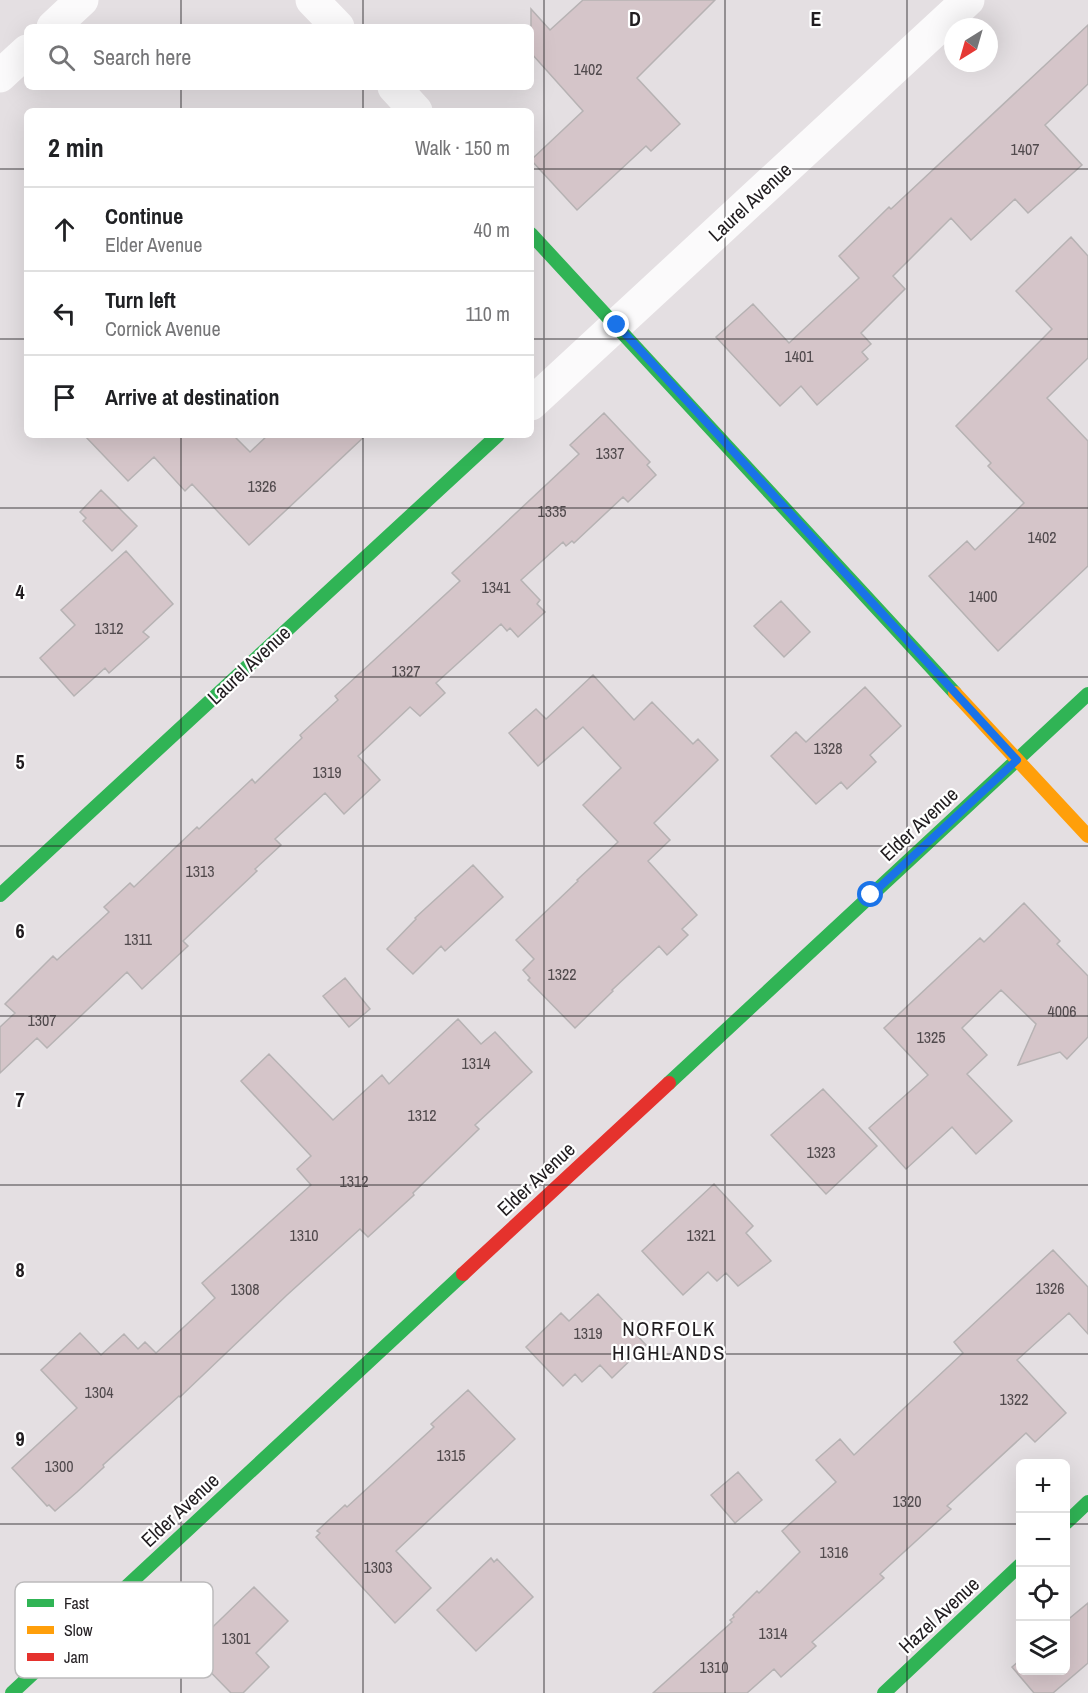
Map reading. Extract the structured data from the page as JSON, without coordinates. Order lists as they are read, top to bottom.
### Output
{
  "streets": {
    "street": ["Laurel Avenue", "Elder Avenue", "Hazel Avenue"]
  },
  "districts": ["NORFOLK HIGHLANDS"],
  "house_numbers": [
    "1402",
    "1407",
    "1401",
    "1337",
    "1326",
    "1335",
    "1402",
    "1341",
    "1400",
    "1312",
    "1327",
    "1328",
    "1319",
    "1313",
    "1311",
    "1322",
    "4006",
    "1307",
    "1325",
    "1314",
    "1312",
    "1323",
    "1312",
    "1310",
    "1321",
    "1326",
    "1308",
    "1319",
    "1304",
    "1322",
    "1315",
    "1300",
    "1320",
    "1316",
    "1303",
    "1314",
    "1301",
    "1310"
  ],
  "legend": ["Fast", "Slow", "Jam"],
  "north": "bottom left",
  "page": {
    "search": "Search here",
    "heading": ["2 min", "Walk · 150 m"],
    "list": [
      ["Continue", "Elder Avenue", "40 m"],
      ["Turn left", "Cornick Avenue", "110 m"],
      "Arrive at destination"
    ],
    "map_buttons": ["+", "−"]
  },
  "grid": {
    "columns": ["D", "E"],
    "rows": [
      "4",
      "5",
      "6",
      "7",
      "8",
      "9"
    ]
  }
}
